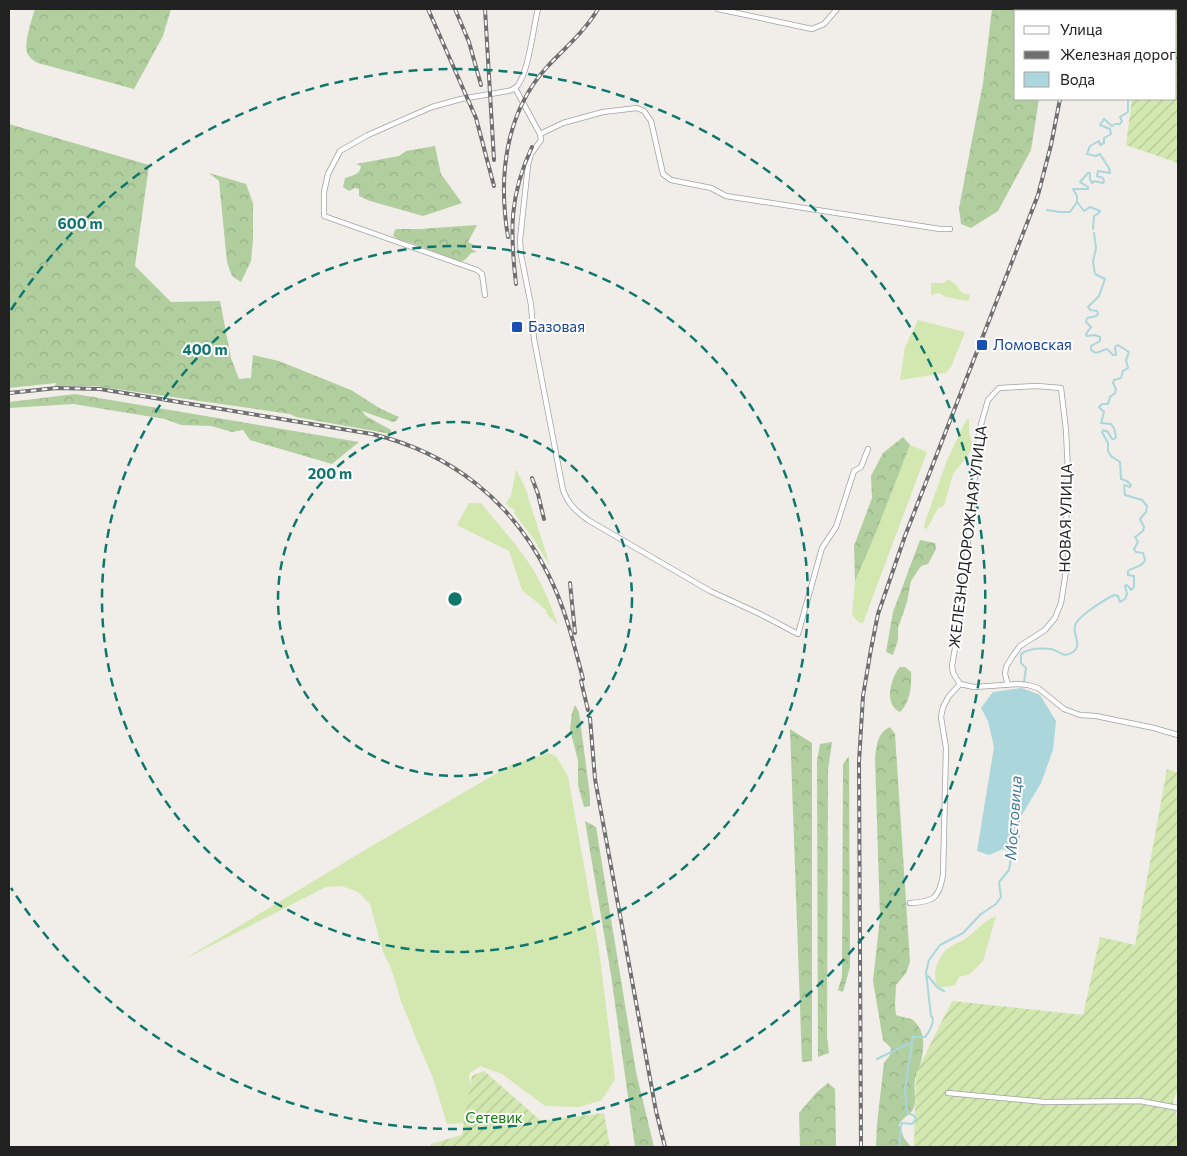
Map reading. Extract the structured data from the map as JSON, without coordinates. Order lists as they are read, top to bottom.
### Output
{
  "streets": {
    "street": ["НОВАЯ УЛИЦА", "ЖЕЛЕЗНОДОРОЖНАЯ УЛИЦА"]
  },
  "crossings": [
    ["НОВАЯ УЛИЦА", "ЖЕЛЕЗНОДОРОЖНАЯ УЛИЦА"]
  ],
  "water": ["Мостовица"],
  "parks": ["Сетевик"],
  "places": {
    "transit": ["Базовая", "Ломовская"]
  },
  "legend": ["Улица", "Железная дорога", "Вода"],
  "rings": ["600 m", "400 m", "200 m"]
}
